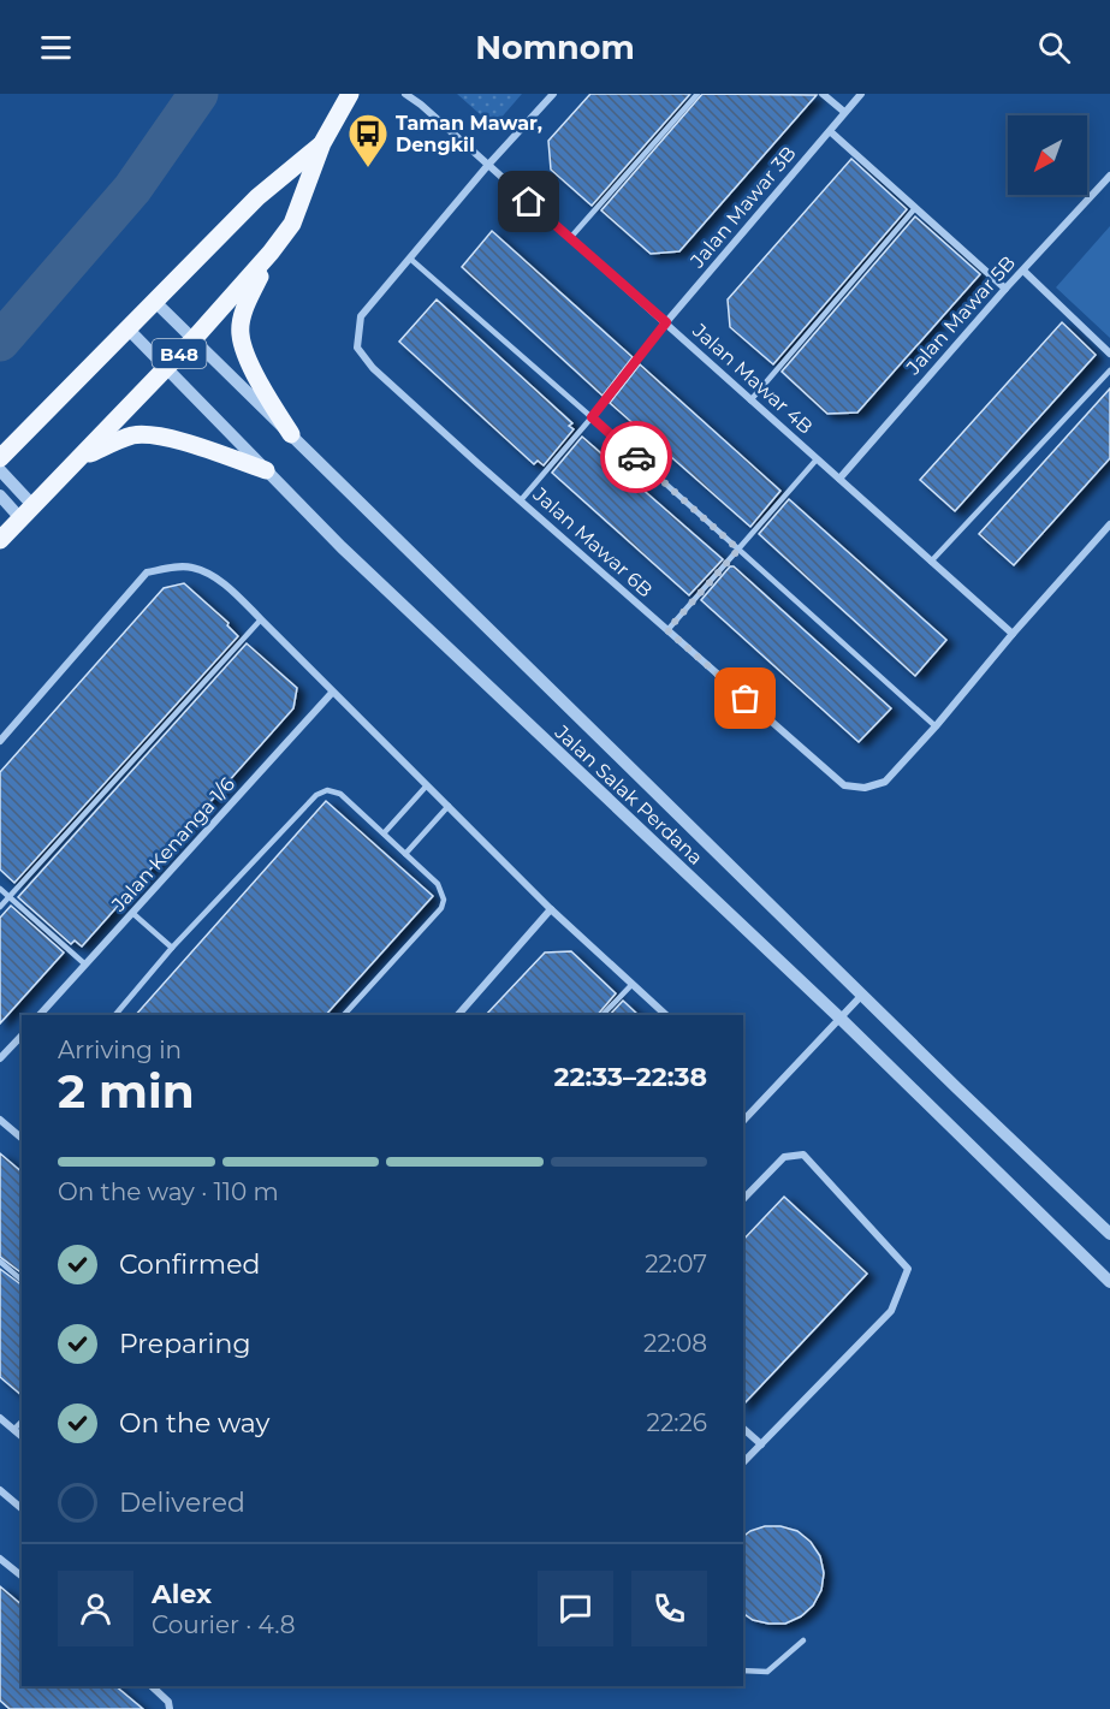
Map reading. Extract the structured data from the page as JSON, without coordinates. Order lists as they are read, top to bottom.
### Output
{
  "streets": {
    "main road": ["B48"],
    "street": [
      "Jalan Mawar 3B",
      "Jalan Mawar 5B",
      "Jalan Mawar 4B",
      "Jalan Mawar 6B",
      "Jalan Salak Perdana",
      "Jalan Kenanga 1/6"
    ]
  },
  "crossings": [
    ["Jalan Mawar 3B", "Jalan Mawar 4B"],
    ["Jalan Mawar 5B", "Jalan Mawar 4B"],
    ["B48", "Jalan Salak Perdana"]
  ],
  "places": {
    "bus stop": ["Taman Mawar, Dengkil"]
  },
  "north": "bottom left",
  "page": {
    "header": "Nomnom",
    "heading": ["2 min", "Arriving in", "22:33–22:38"],
    "panel": ["Alex", "Courier · 4.8"],
    "bar": "On the way · 110 m",
    "list": [
      ["Confirmed", "22:07"],
      ["Preparing", "22:08"],
      ["On the way", "22:26"],
      "Delivered"
    ]
  }
}
